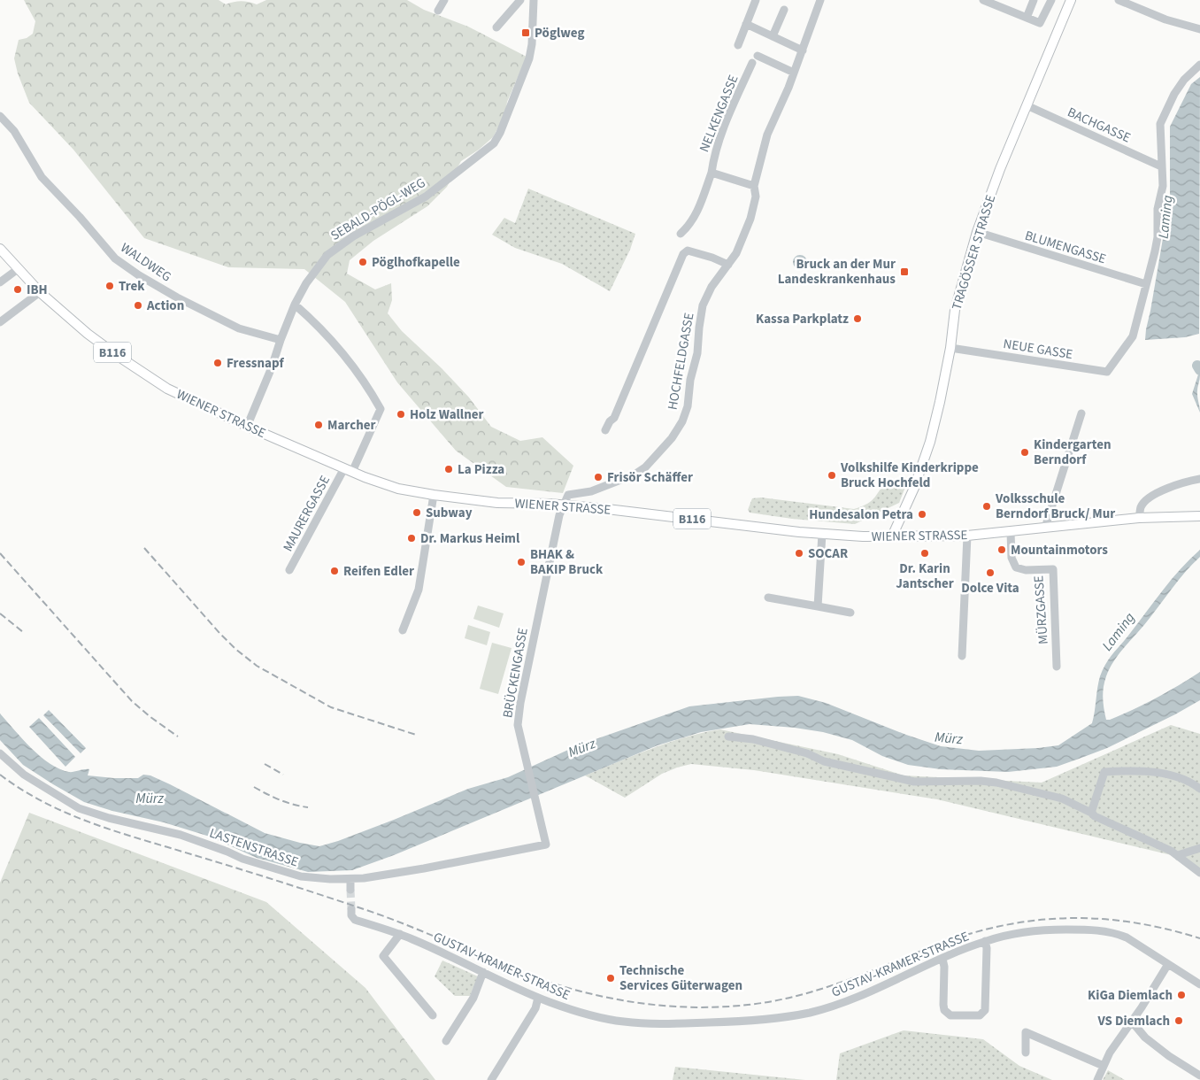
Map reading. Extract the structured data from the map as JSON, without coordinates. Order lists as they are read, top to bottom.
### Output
{
  "streets": {
    "main road": ["TRAGÖSSER STRASSE", "B116", "WIENER STRASSE"],
    "street": [
      "NELKENGASSE",
      "BACHGASSE",
      "SEBALD-PÖGL-WEG",
      "BLUMENGASSE",
      "WALDWEG",
      "NEUE GASSE",
      "HOCHFELDGASSE",
      "MAURERGASSE",
      "MÜRZGASSE",
      "BRÜCKENGASSE",
      "LASTENSTRASSE",
      "GUSTAV-KRAMER-STRASSE"
    ]
  },
  "crossings": [
    ["BACHGASSE", "TRAGÖSSER STRASSE"],
    ["SEBALD-PÖGL-WEG", "WALDWEG"],
    ["SEBALD-PÖGL-WEG", "WIENER STRASSE"],
    ["SEBALD-PÖGL-WEG", "MAURERGASSE"],
    ["BLUMENGASSE", "TRAGÖSSER STRASSE"],
    ["BLUMENGASSE", "NEUE GASSE"],
    ["TRAGÖSSER STRASSE", "NEUE GASSE"],
    ["TRAGÖSSER STRASSE", "WIENER STRASSE"],
    ["HOCHFELDGASSE", "WIENER STRASSE"],
    ["HOCHFELDGASSE", "BRÜCKENGASSE"],
    ["WIENER STRASSE", "MAURERGASSE"],
    ["WIENER STRASSE", "MÜRZGASSE"],
    ["WIENER STRASSE", "BRÜCKENGASSE"],
    ["BRÜCKENGASSE", "LASTENSTRASSE"]
  ],
  "water": ["Laming", "Mürz"],
  "places": {
    "transit": ["Pöglweg", "Bruck an der Mur Landeskrankenhaus"],
    "other": [
      "Pöglhofkapelle",
      "Trek",
      "IBH",
      "Action",
      "Kassa Parkplatz",
      "Fressnapf",
      "Holz Wallner",
      "Marcher",
      "Kindergarten Berndorf",
      "La Pizza",
      "Volkshilfe Kinderkrippe Bruck Hochfeld",
      "Frisör Schäffer",
      "Volksschule Berndorf Bruck/ Mur",
      "Subway",
      "Hundesalon Petra",
      "Dr. Markus Heiml",
      "Mountainmotors",
      "SOCAR",
      "Dr. Karin Jantscher",
      "BHAK & BAKIP Bruck",
      "Reifen Edler",
      "Dolce Vita",
      "Technische Services Güterwagen",
      "KiGa Diemlach",
      "VS Diemlach"
    ]
  }
}
